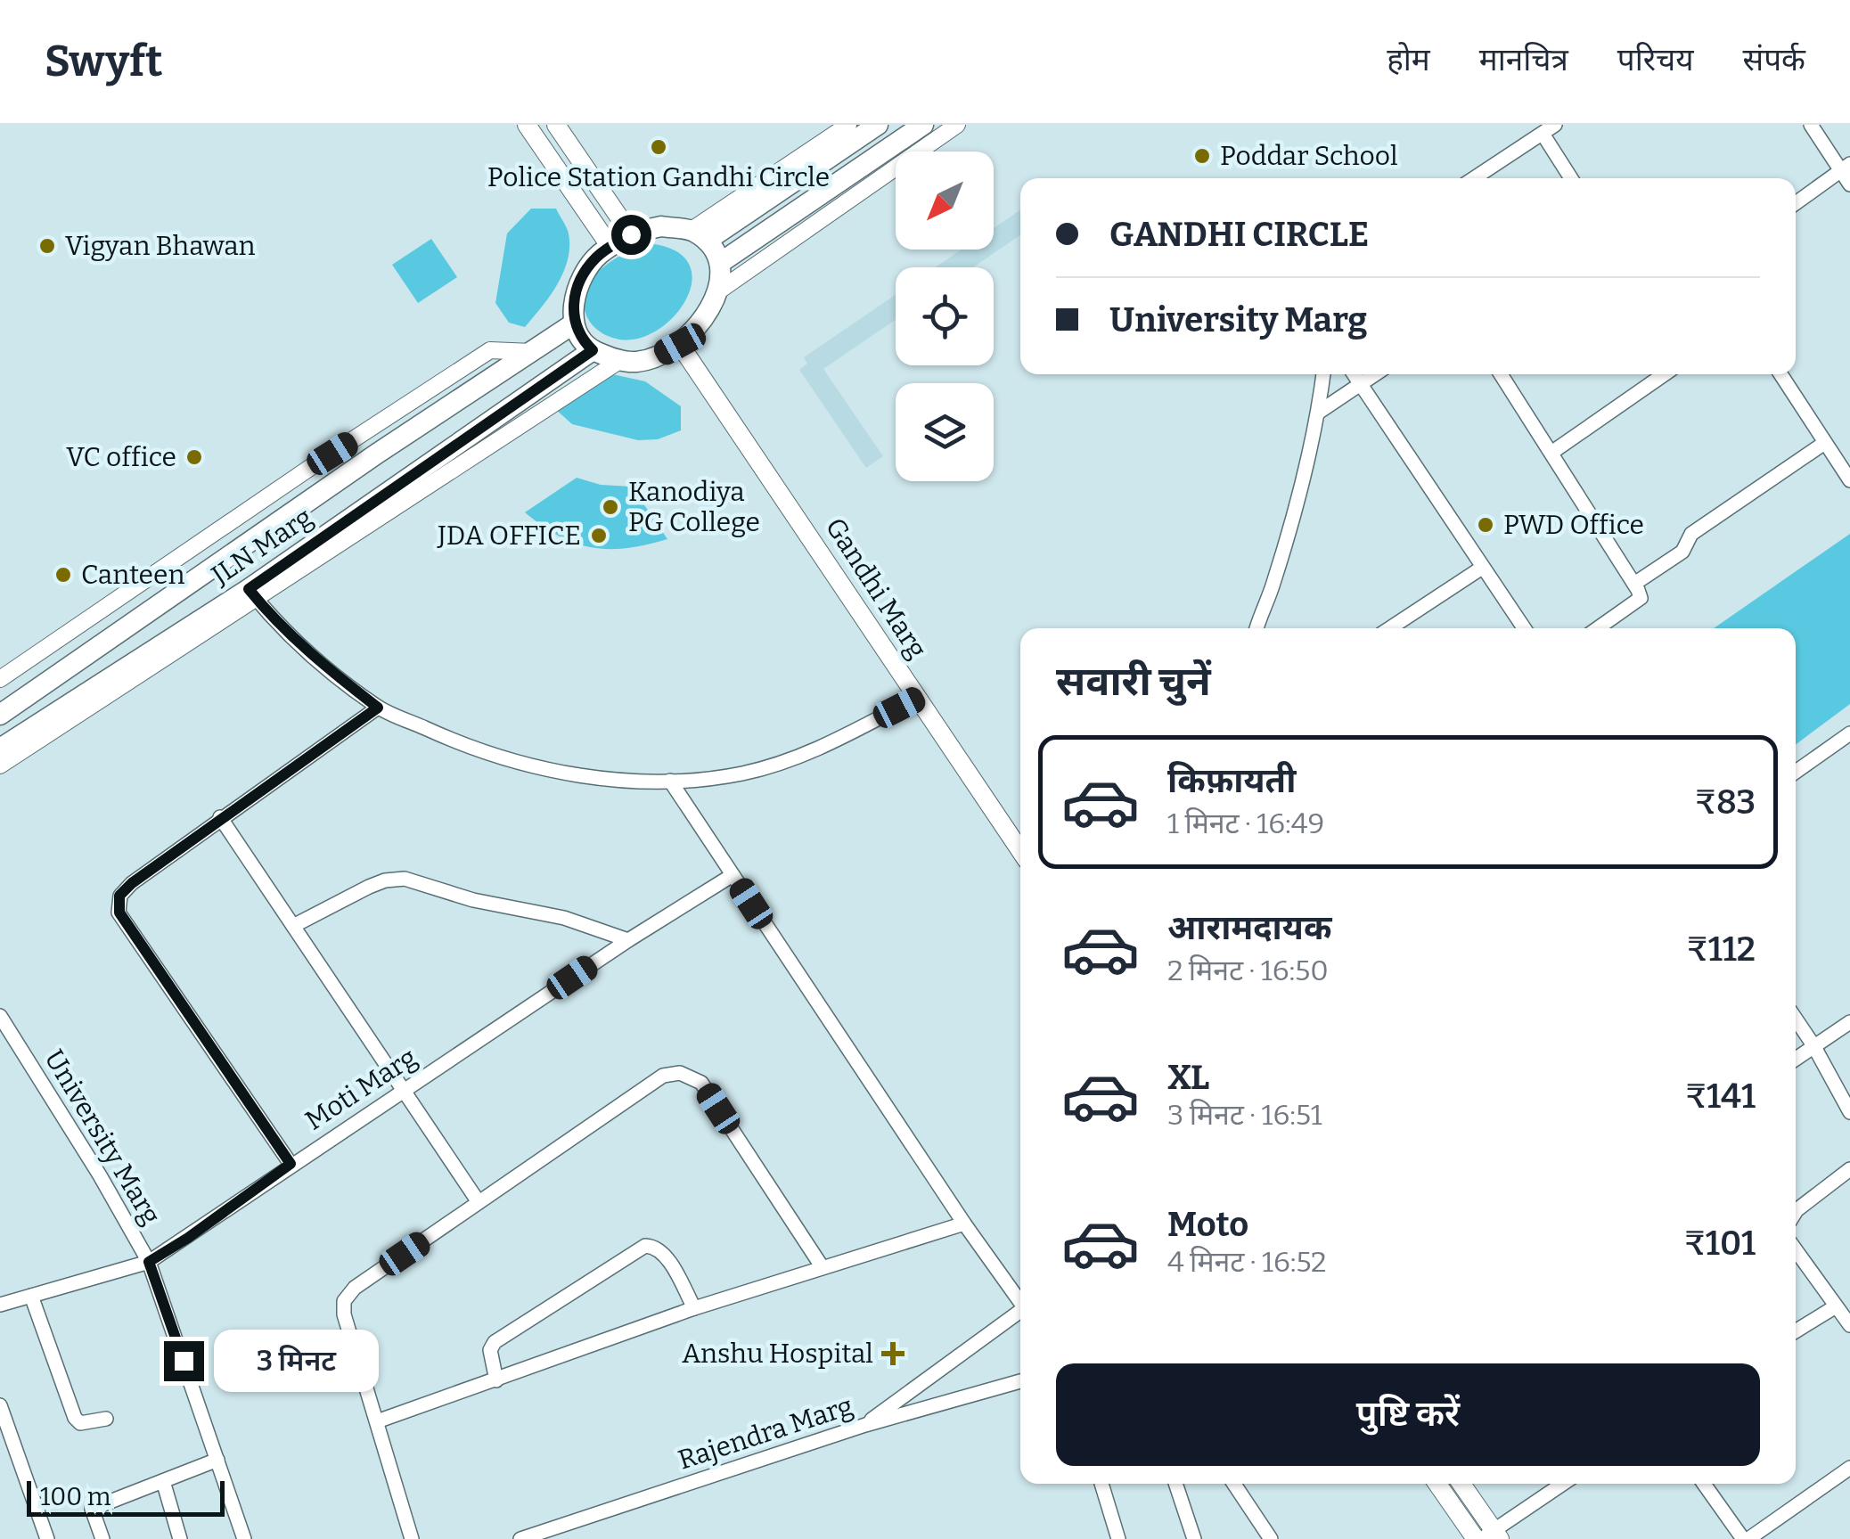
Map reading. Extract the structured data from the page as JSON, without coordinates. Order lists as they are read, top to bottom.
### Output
{
  "streets": {
    "main road": ["JLN Marg", "Gandhi Marg"],
    "street": ["Moti Marg", "University Marg", "Rajendra Marg"]
  },
  "crossings": [
    ["JLN Marg", "Gandhi Marg"],
    ["Moti Marg", "University Marg"]
  ],
  "places": {
    "other": [
      "Police Station Gandhi Circle",
      "Poddar School",
      "Vigyan Bhawan",
      "VC office",
      "Kanodiya PG College",
      "PWD Office",
      "JDA OFFICE",
      "Canteen"
    ],
    "health": ["Anshu Hospital"]
  },
  "scale_bar": "100 m",
  "north": "bottom left",
  "page": {
    "header": "Swyft",
    "nav": [
      "होम",
      "मानचित्र",
      "परिचय",
      "संपर्क"
    ],
    "banner": ["GANDHI CIRCLE", "University Marg"],
    "heading": "सवारी चुनें",
    "list": [
      {
        "name": "किफ़ायती",
        "note": "1 मिनट · 16:49",
        "value": "₹83"
      },
      {
        "name": "आरामदायक",
        "note": "2 मिनट · 16:50",
        "value": "₹112"
      },
      {
        "name": "XL",
        "note": "3 मिनट · 16:51",
        "value": "₹141"
      },
      {
        "name": "Moto",
        "note": "4 मिनट · 16:52",
        "value": "₹101"
      }
    ],
    "bubble": "3 मिनट",
    "buttons": "पुष्टि करें",
    "scale": "100 m"
  }
}
